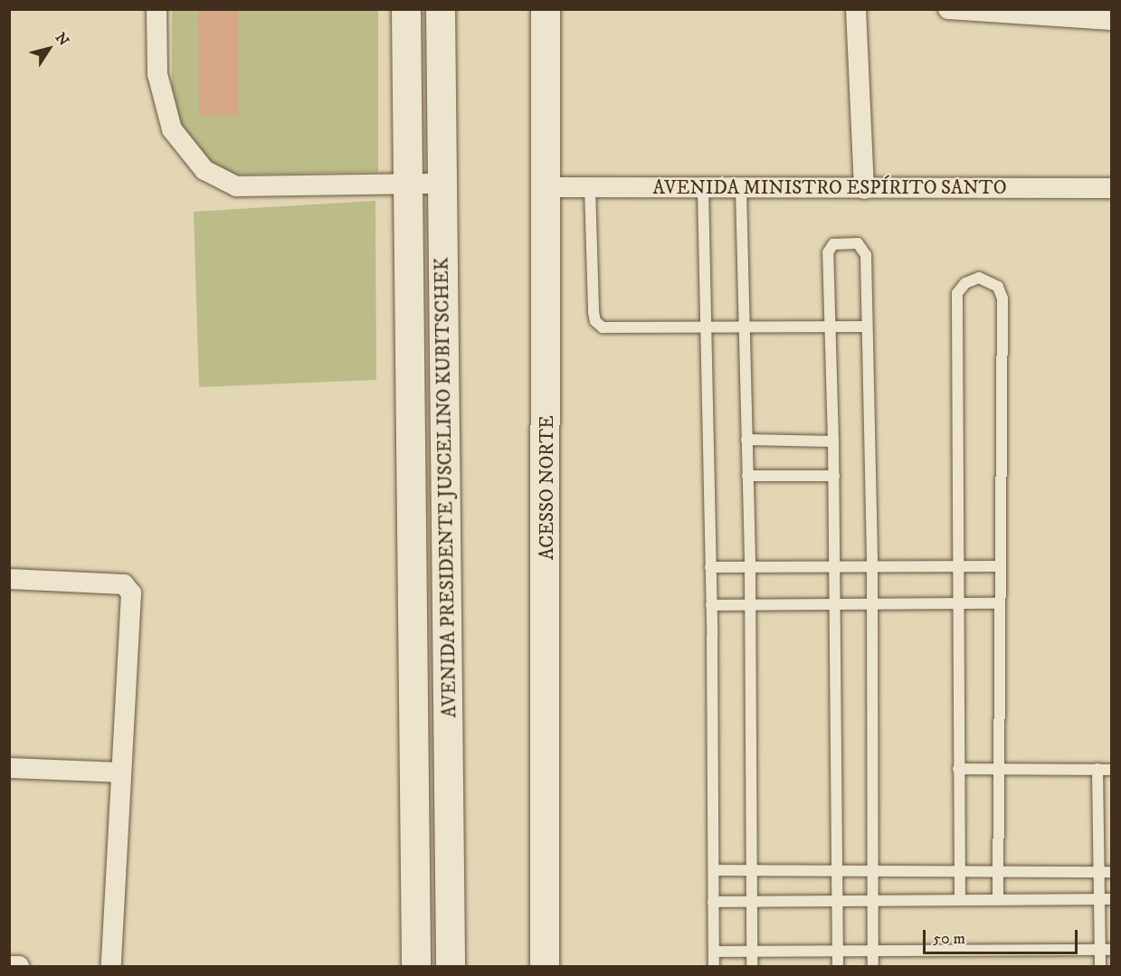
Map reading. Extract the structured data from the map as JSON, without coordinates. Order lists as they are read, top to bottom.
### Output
{
  "streets": {
    "main road": ["AVENIDA PRESIDENTE JUSCELINO KUBITSCHEK", "ACESSO NORTE"],
    "street": ["AVENIDA MINISTRO ESPÍRITO SANTO"]
  },
  "crossings": [
    ["AVENIDA MINISTRO ESPÍRITO SANTO", "ACESSO NORTE"]
  ],
  "scale_bar": "50 m",
  "north": "top right"
}
